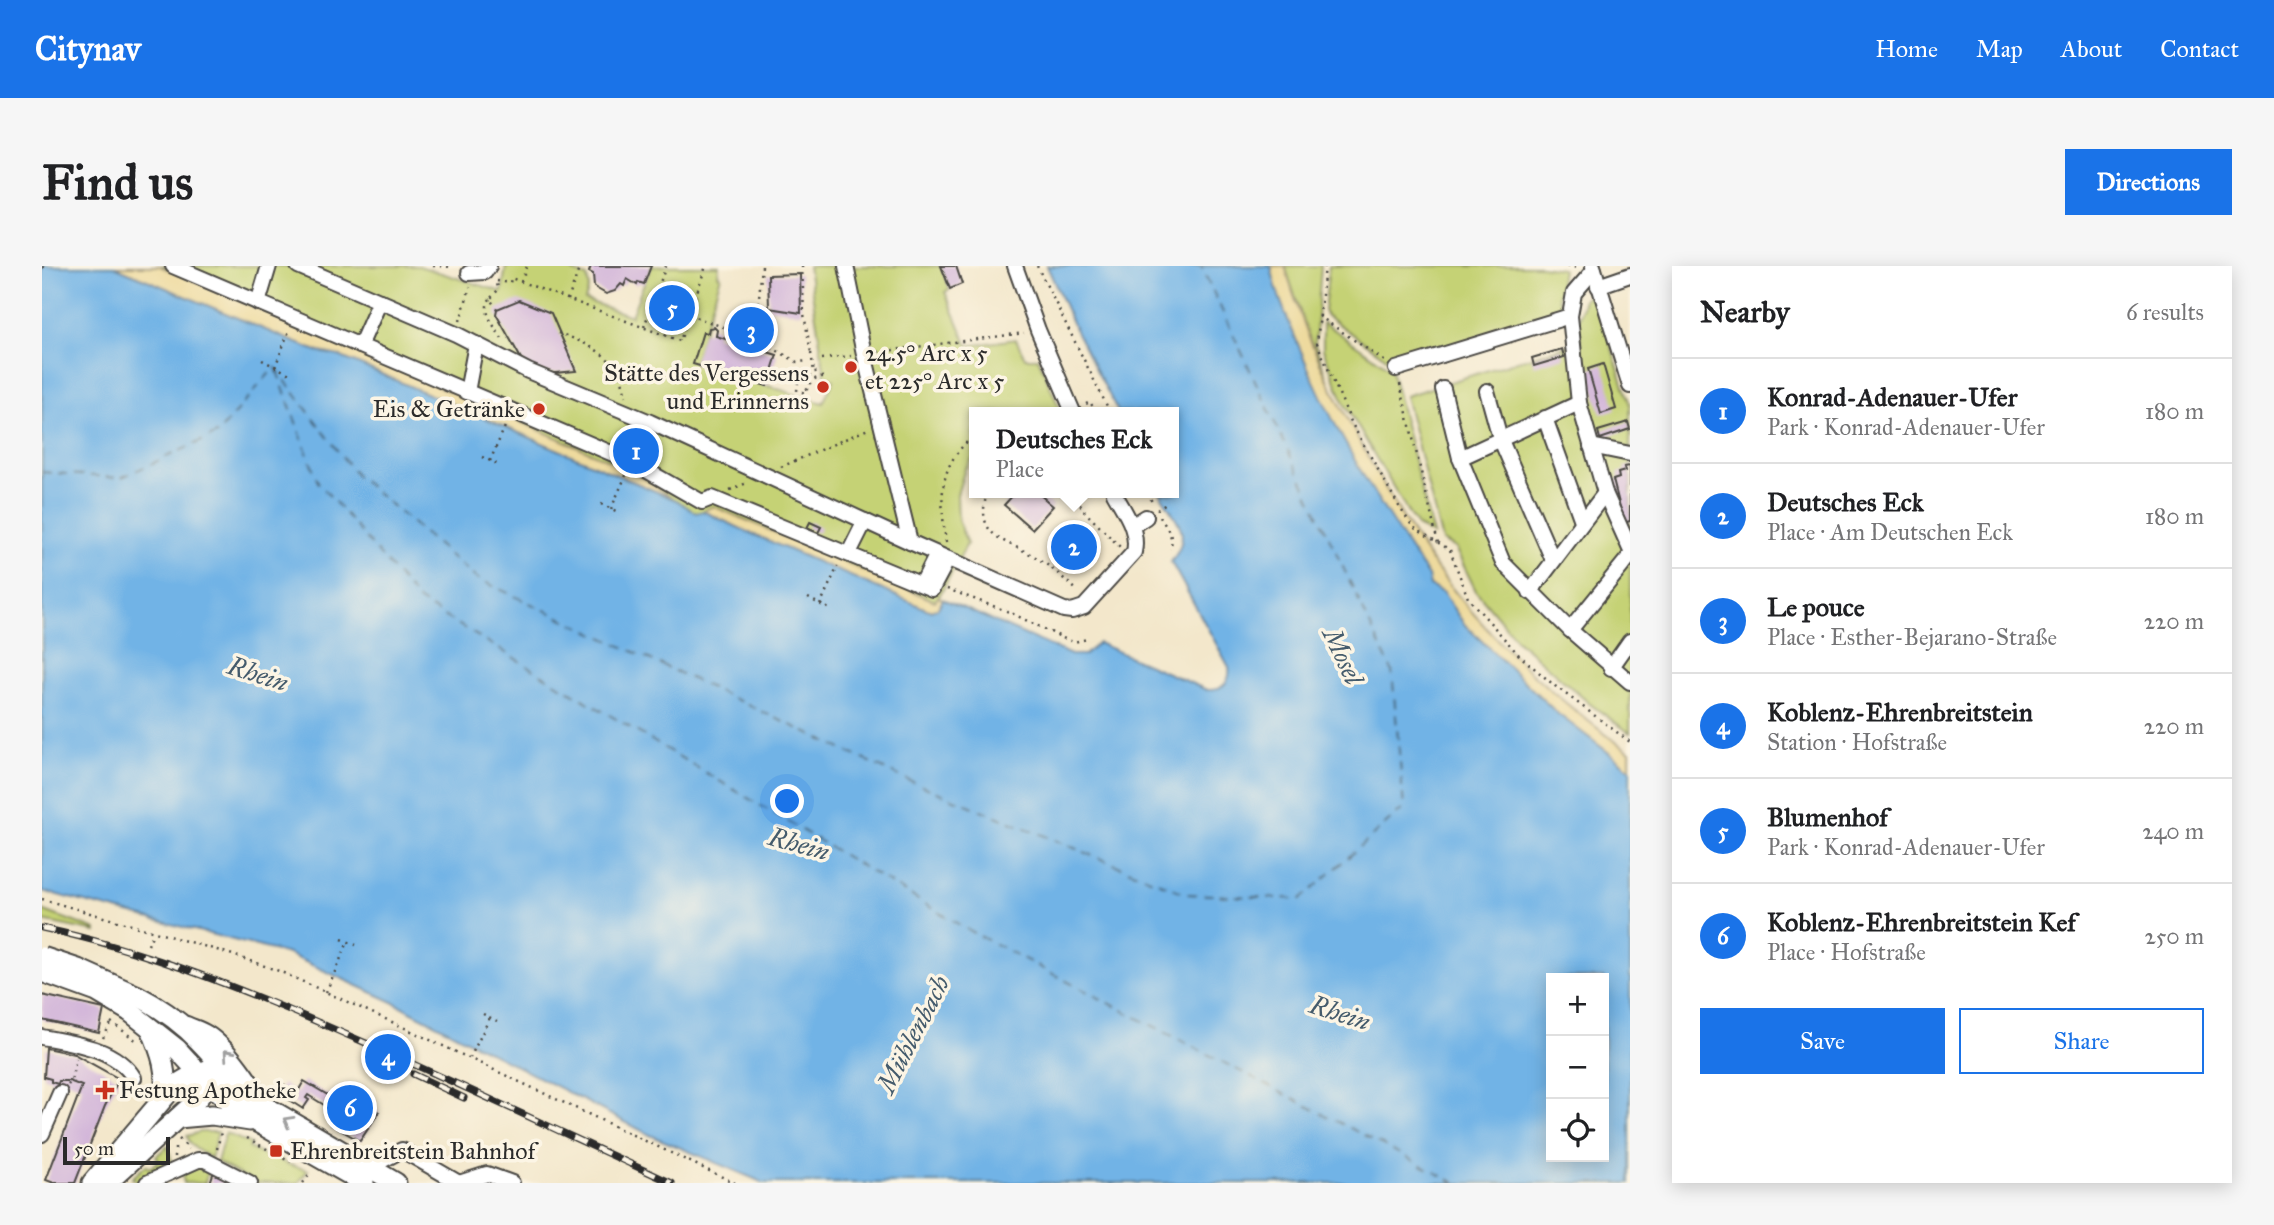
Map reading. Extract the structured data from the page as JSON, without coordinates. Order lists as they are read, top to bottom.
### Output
{
  "water": ["Mosel", "Rhein", "Mühlenbach"],
  "places": {
    "other": ["24.5° Arc x 5 et 225° Arc x 5", "Stätte des Vergessens und Erinnerns", "Eis & Getränke"],
    "health": ["Festung Apotheke"],
    "transit": ["Ehrenbreitstein Bahnhof"]
  },
  "scale_bar": "50 m",
  "page": {
    "header": "Citynav",
    "nav": [
      "Home",
      "Map",
      "About",
      "Contact"
    ],
    "buttons": [
      "Directions",
      ["Save", "Share"]
    ],
    "title": "Find us",
    "heading": ["Nearby", "6 results"],
    "pins": [
      "5",
      "3",
      "1",
      "2",
      "4",
      "6"
    ],
    "list": [
      {
        "mark": "1",
        "name": "Konrad-Adenauer-Ufer",
        "note": "Park · Konrad-Adenauer-Ufer",
        "value": "180 m"
      },
      {
        "mark": "2",
        "name": "Deutsches Eck",
        "note": "Place · Am Deutschen Eck",
        "value": "180 m"
      },
      {
        "mark": "3",
        "name": "Le pouce",
        "note": "Place · Esther-Bejarano-Straße",
        "value": "220 m"
      },
      {
        "mark": "4",
        "name": "Koblenz-Ehrenbreitstein",
        "note": "Station · Hofstraße",
        "value": "220 m"
      },
      {
        "mark": "5",
        "name": "Blumenhof",
        "note": "Park · Konrad-Adenauer-Ufer",
        "value": "240 m"
      },
      {
        "mark": "6",
        "name": "Koblenz-Ehrenbreitstein Kef",
        "note": "Place · Hofstraße",
        "value": "250 m"
      }
    ],
    "popup": ["Deutsches Eck", "Place"],
    "map_buttons": ["+", "−"],
    "scale": "50 m"
  }
}
